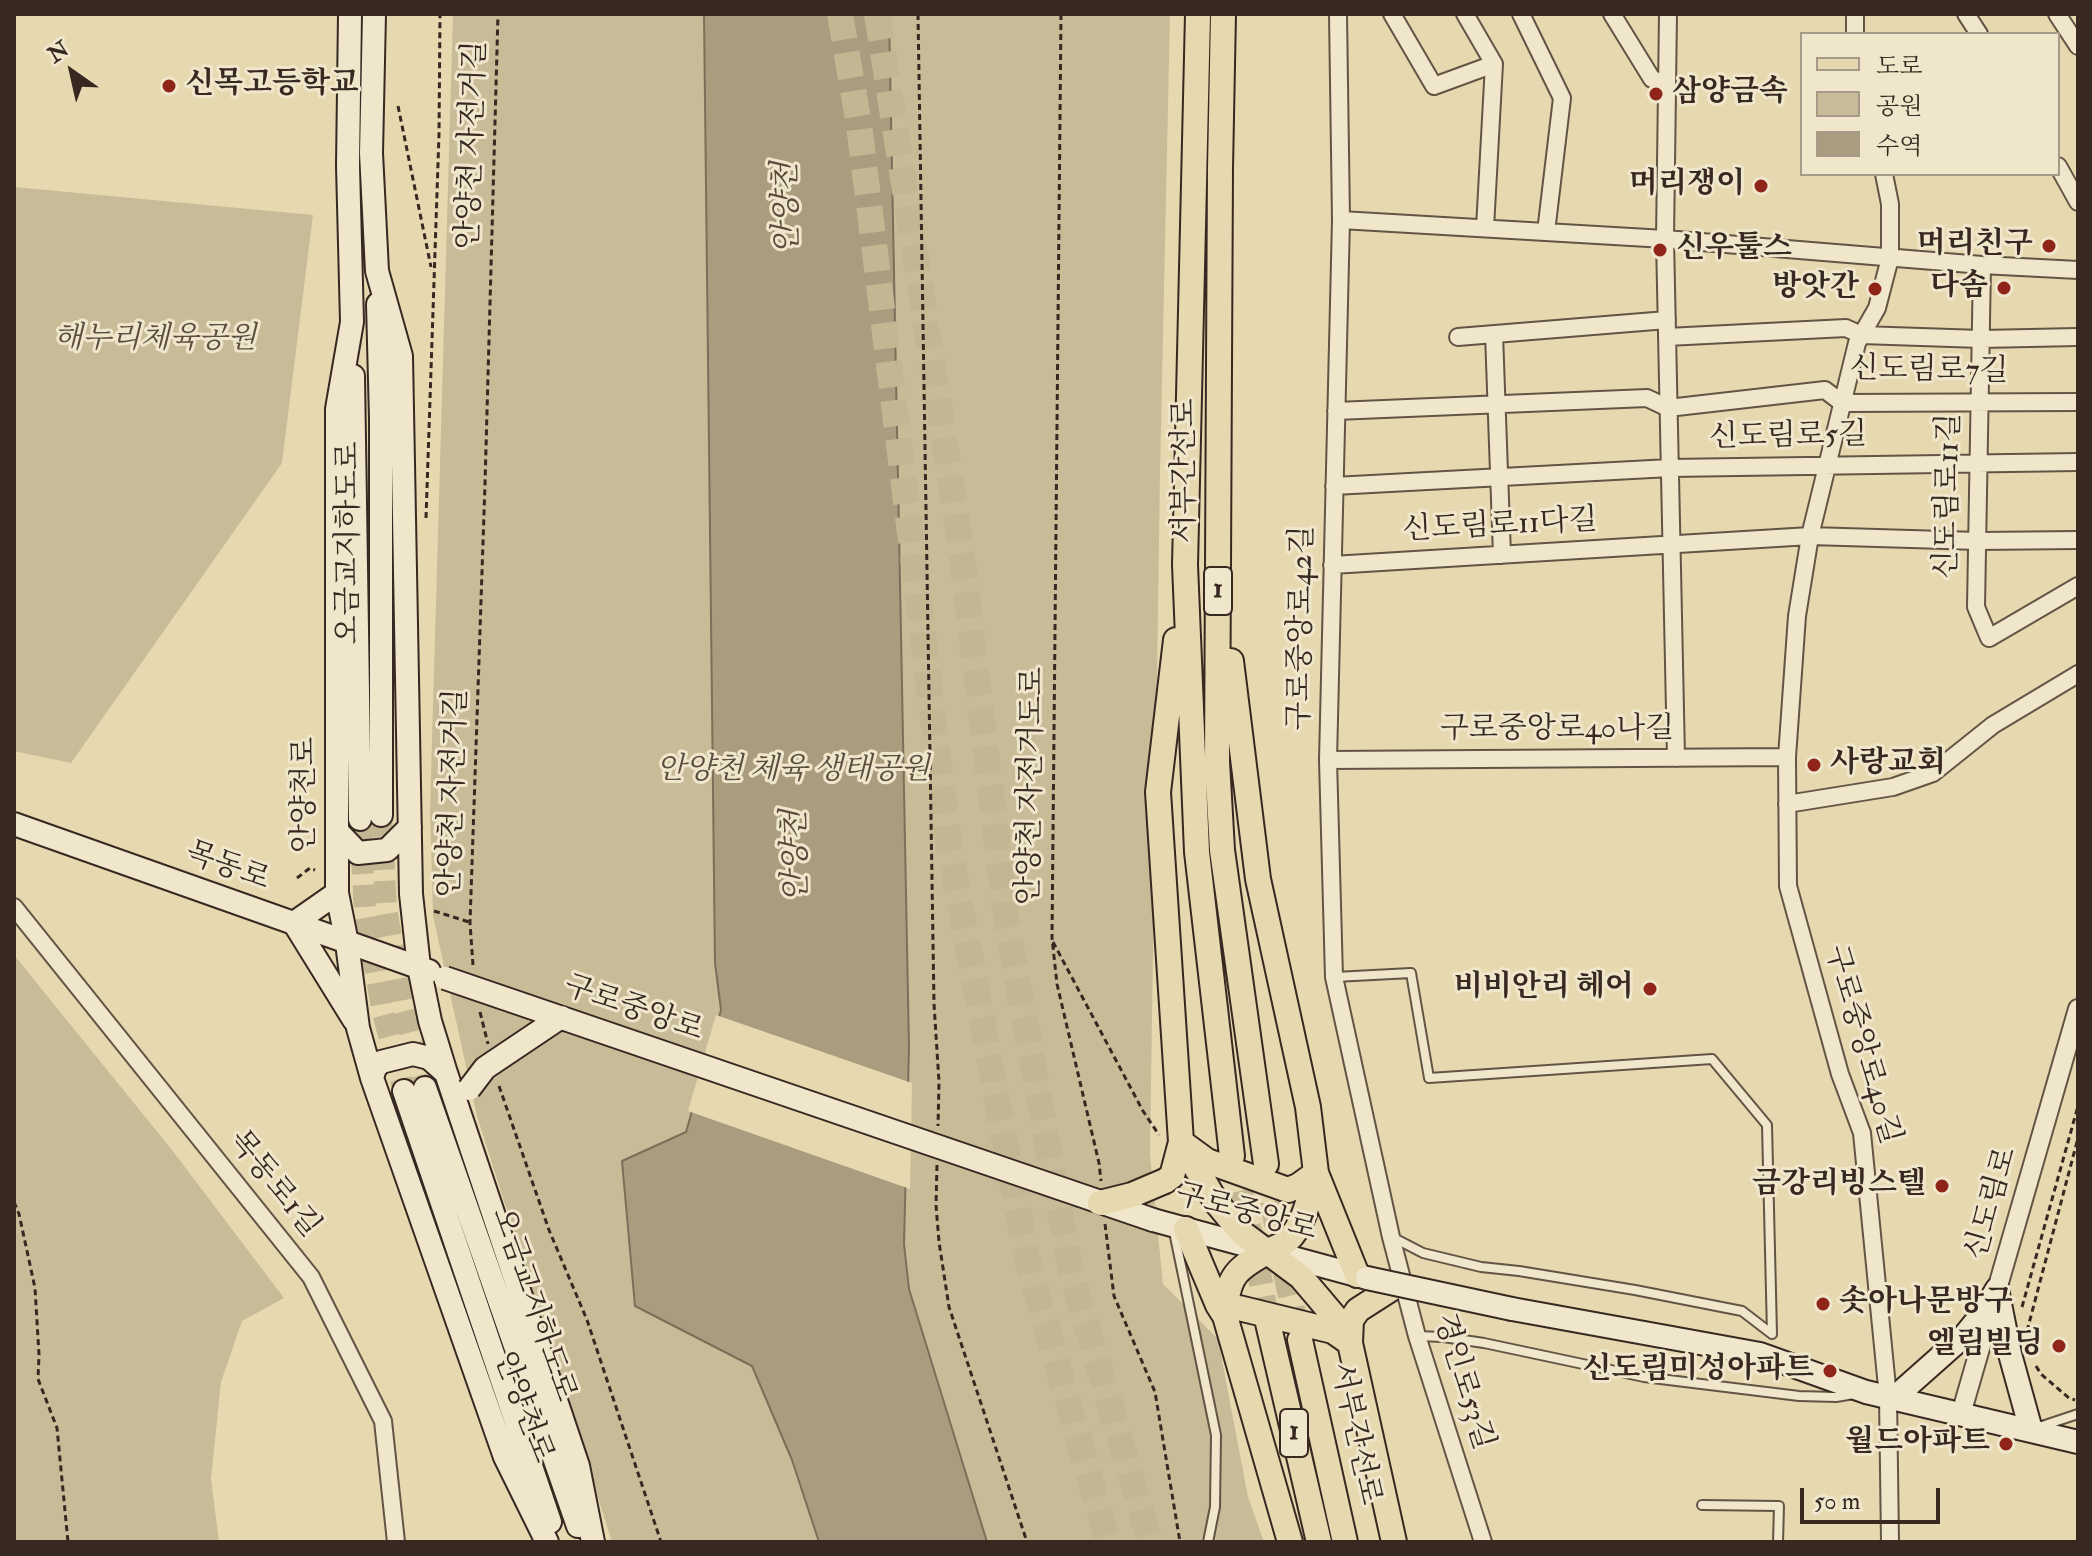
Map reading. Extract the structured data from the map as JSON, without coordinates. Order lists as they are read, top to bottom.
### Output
{
  "streets": {
    "main road": [
      "서부간선로",
      "오금교지하도로",
      "1",
      "안양천로",
      "목동로",
      "구로중앙로"
    ],
    "street": [
      "신도림로7길",
      "신도림로5길",
      "신도림로11길",
      "신도림로11다길",
      "구로중앙로42길",
      "구로중앙로40나길",
      "구로중앙로40길",
      "목동로1길",
      "신도림로",
      "경인로53길"
    ],
    "path": ["안양천 자전거길", "안양천 자전거도로"]
  },
  "crossings": [
    ["신도림로7길", "신도림로11길"],
    ["신도림로7길", "구로중앙로42길"],
    ["신도림로7길", "구로중앙로40길"],
    ["신도림로5길", "신도림로11길"],
    ["신도림로5길", "구로중앙로42길"],
    ["신도림로5길", "구로중앙로40길"],
    ["신도림로11길", "신도림로11다길"],
    ["신도림로11다길", "구로중앙로42길"],
    ["신도림로11다길", "구로중앙로40길"],
    ["오금교지하도로", "안양천로"],
    ["구로중앙로42길", "구로중앙로40나길"],
    ["구로중앙로42길", "경인로53길"],
    ["구로중앙로40나길", "구로중앙로40길"],
    ["안양천 자전거도로", "구로중앙로"],
    ["안양천로", "목동로"],
    ["안양천로", "구로중앙로"],
    ["목동로", "구로중앙로"],
    ["구로중앙로", "구로중앙로40길"],
    ["구로중앙로", "신도림로"]
  ],
  "water": ["안양천"],
  "parks": ["해누리체육공원", "안양천 체육 생태공원"],
  "places": [
    "신목고등학교",
    "삼양금속",
    "머리쟁이",
    "머리친구",
    "신우툴스",
    "다솜",
    "방앗간",
    "사랑교회",
    "비비안리 헤어",
    "금강리빙스텔",
    "솟아나문방구",
    "엘림빌딩",
    "신도림미성아파트",
    "월드아파트"
  ],
  "legend": ["도로", "공원", "수역"],
  "scale_bar": "50 m",
  "north": "top left"
}
